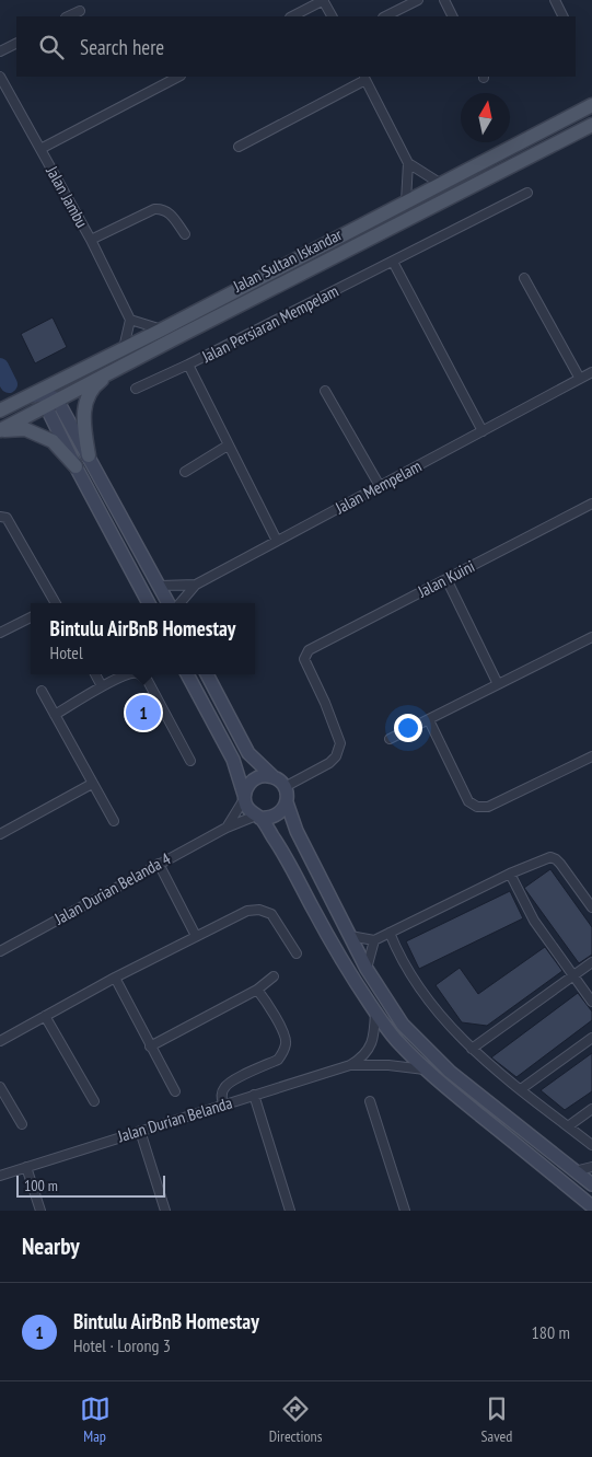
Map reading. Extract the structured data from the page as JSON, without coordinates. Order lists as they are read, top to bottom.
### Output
{
  "streets": {
    "main road": ["Jalan Sultan Iskandar"],
    "street": [
      "Jalan Jambu",
      "Jalan Persiaran Mempelam",
      "Jalan Mempelam",
      "Jalan Kuini",
      "Jalan Durian Belanda 4",
      "Jalan Durian Belanda"
    ]
  },
  "crossings": [
    ["Jalan Persiaran Mempelam", "Jalan Mempelam"],
    ["Jalan Kuini", "Jalan Durian Belanda 4"]
  ],
  "scale_bar": "100 m",
  "north": "top",
  "page": {
    "search": "Search here",
    "popup": ["Bintulu AirBnB Homestay", "Hotel"],
    "pins": "1",
    "scale": "100 m",
    "heading": "Nearby",
    "list": [
      {
        "mark": "1",
        "name": "Bintulu AirBnB Homestay",
        "note": "Hotel · Lorong 3",
        "value": "180 m"
      }
    ],
    "nav": ["Map", "Directions", "Saved"]
  }
}
